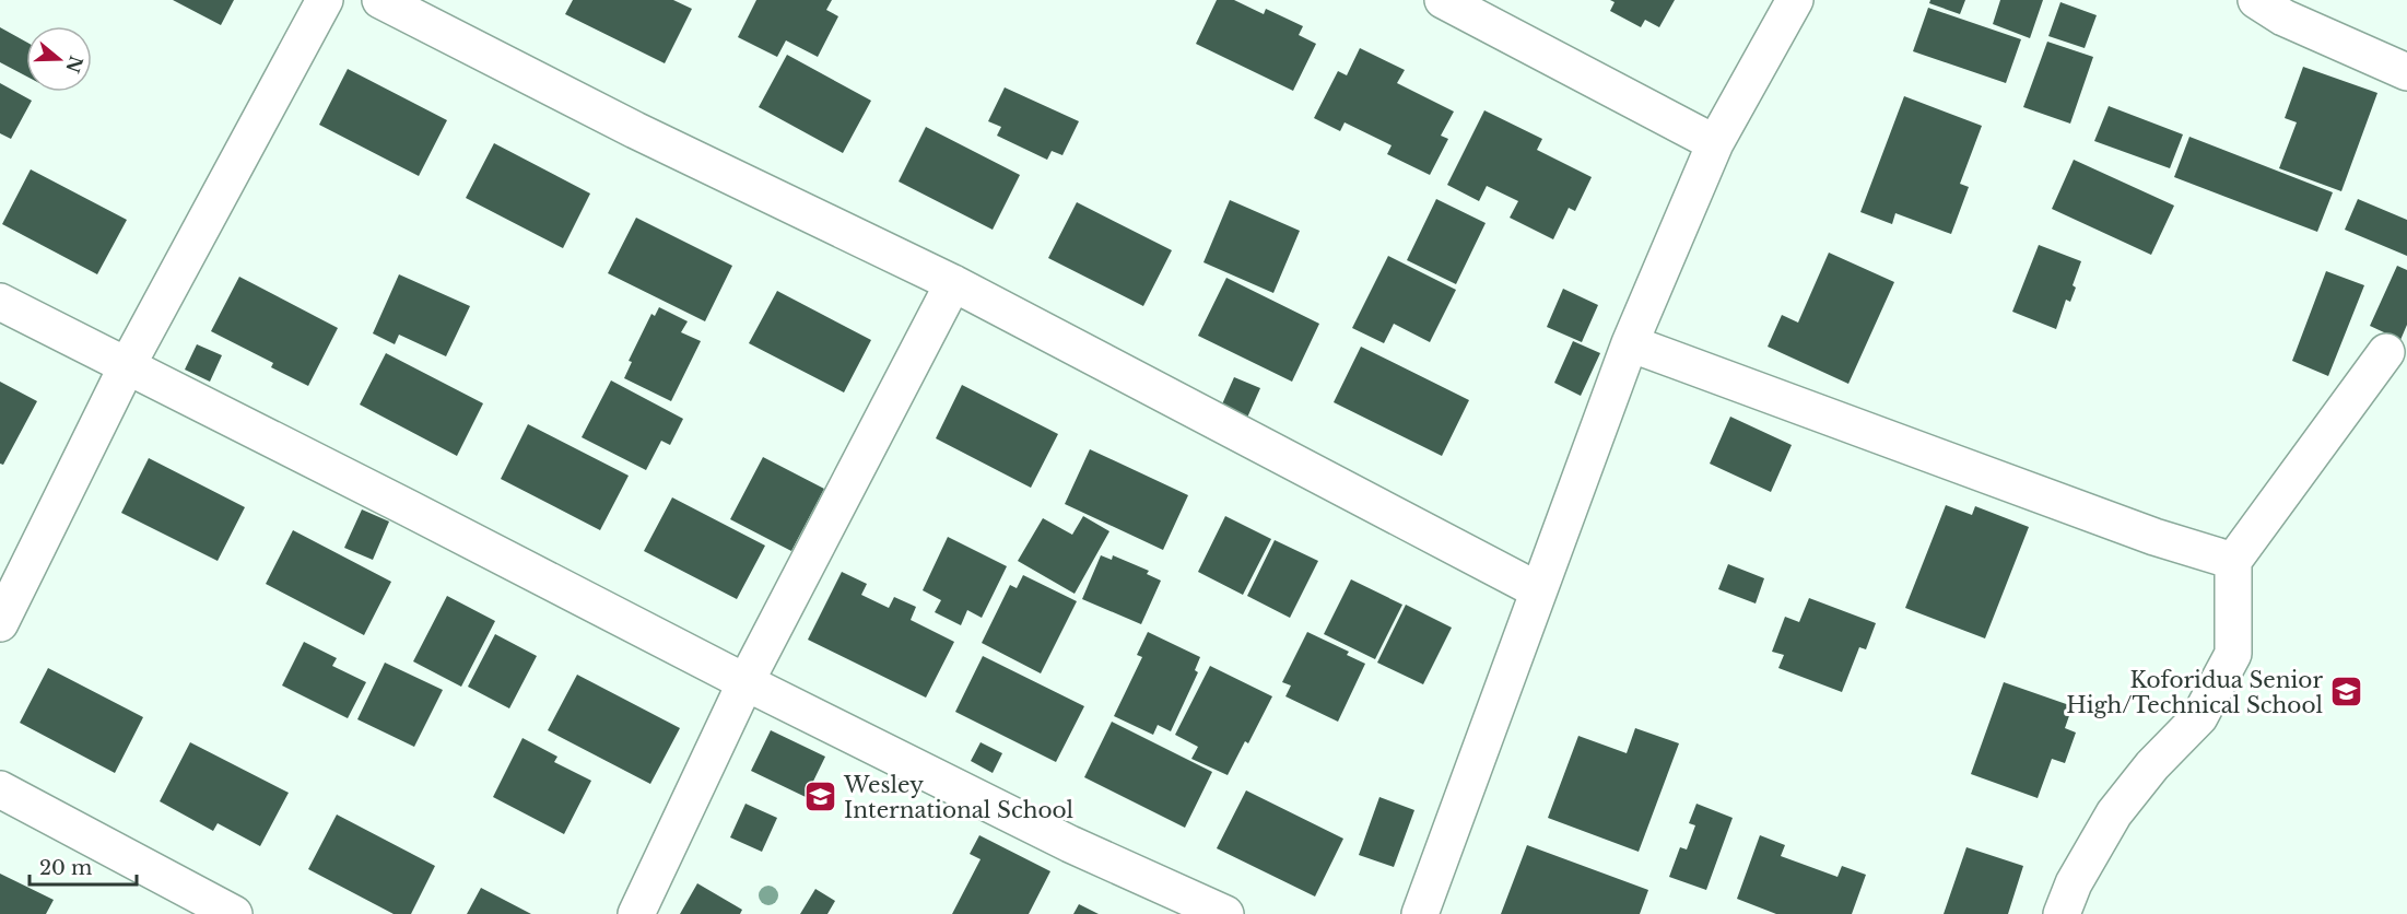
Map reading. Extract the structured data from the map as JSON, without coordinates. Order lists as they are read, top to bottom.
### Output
{
  "places": {
    "school or university": ["Koforidua Senior High/Technical School", "Wesley International School"]
  },
  "scale_bar": "20 m",
  "north": "right"
}
